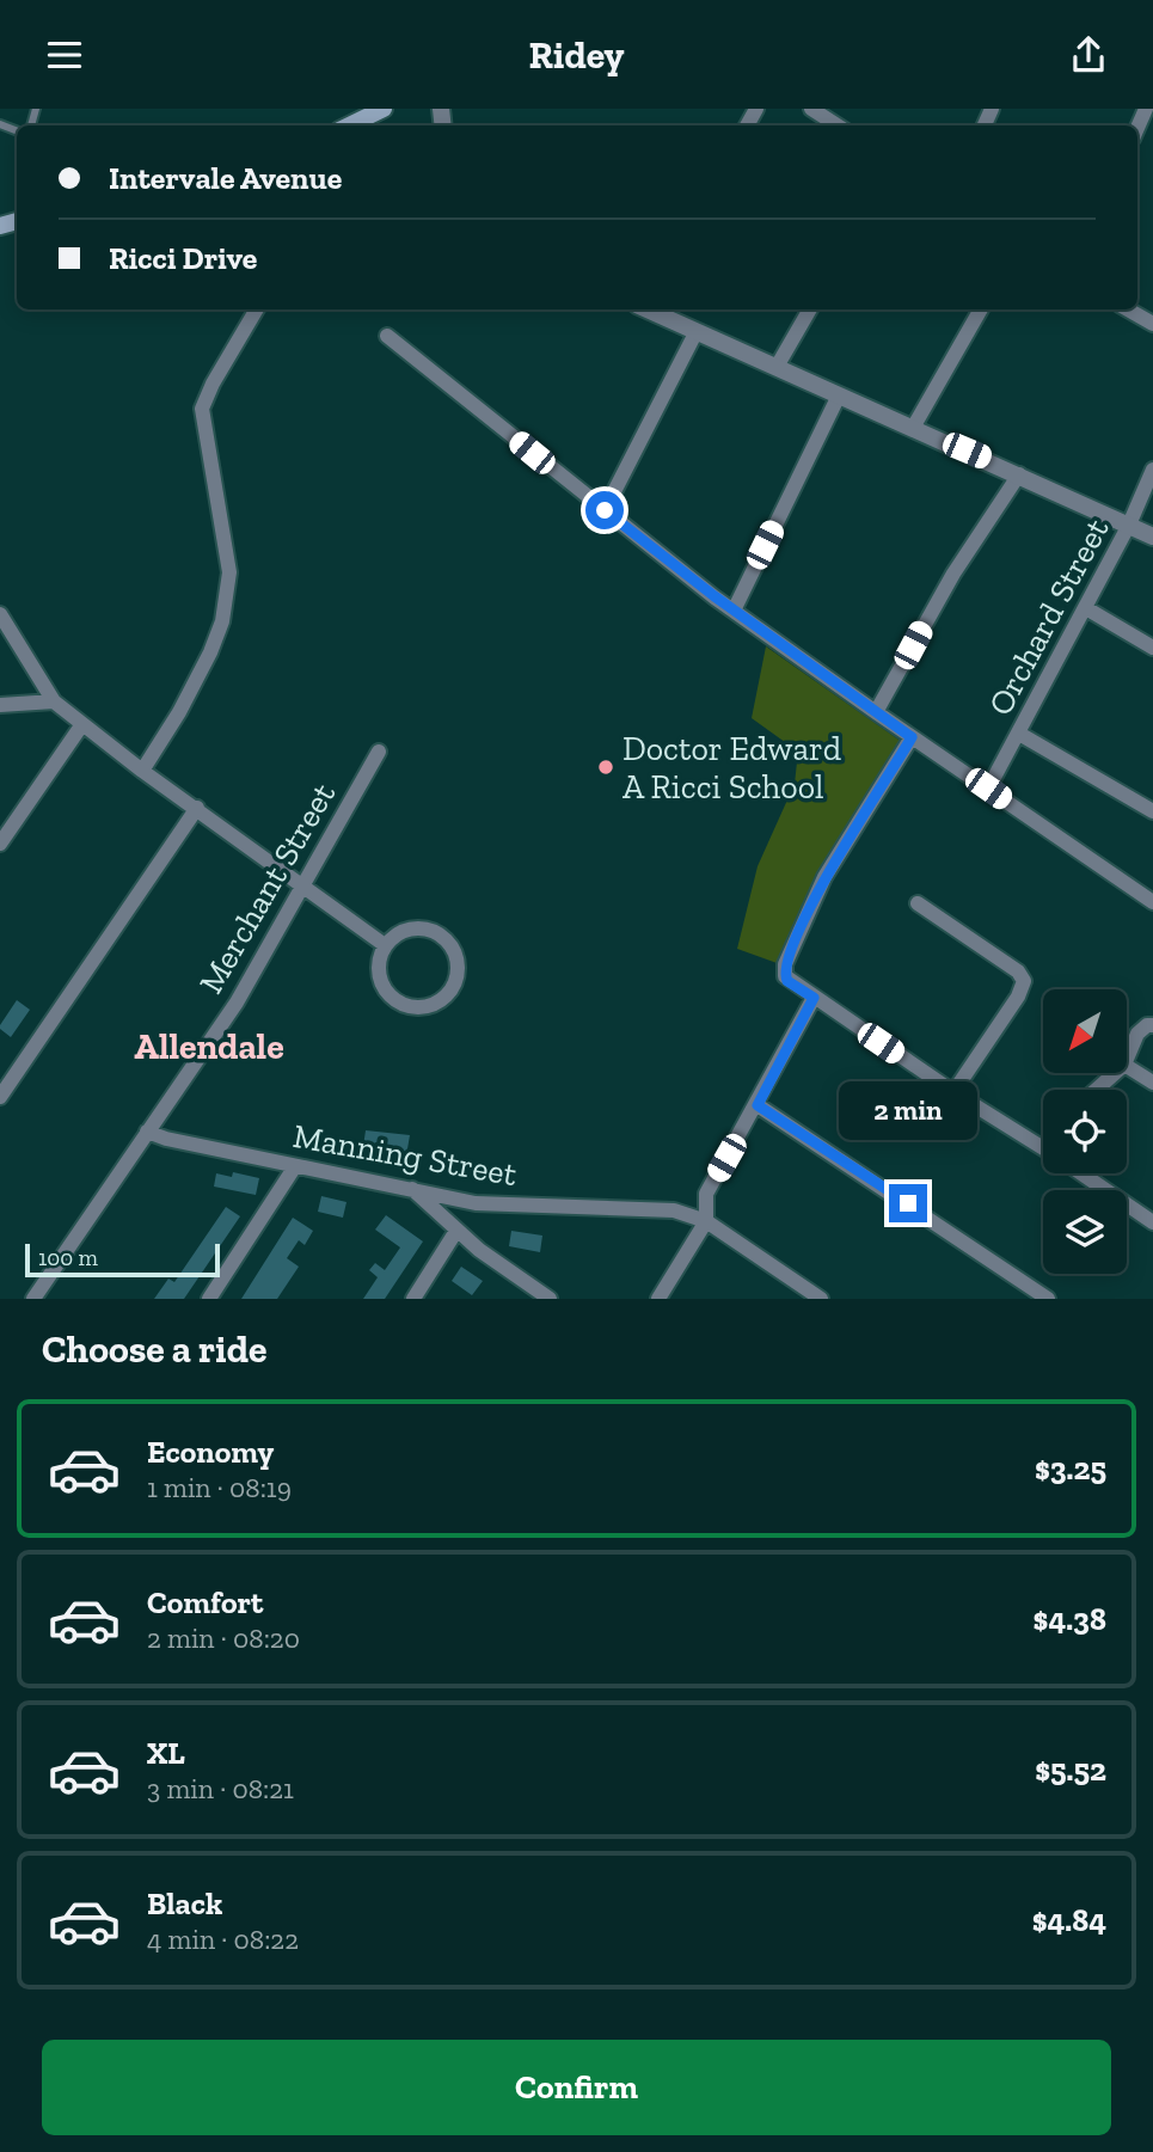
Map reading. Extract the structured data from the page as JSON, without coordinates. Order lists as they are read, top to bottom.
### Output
{
  "streets": {
    "street": ["Orchard Street", "Merchant Street", "Manning Street"]
  },
  "crossings": [
    ["Merchant Street", "Manning Street"]
  ],
  "districts": ["Allendale"],
  "places": ["Doctor Edward A Ricci School"],
  "scale_bar": "100 m",
  "north": "bottom left",
  "page": {
    "header": "Ridey",
    "banner": ["Intervale Avenue", "Ricci Drive"],
    "bubble": "2 min",
    "scale": "100 m",
    "heading": "Choose a ride",
    "list": [
      {
        "name": "Economy",
        "note": "1 min · 08:19",
        "value": "$3.25"
      },
      {
        "name": "Comfort",
        "note": "2 min · 08:20",
        "value": "$4.38"
      },
      {
        "name": "XL",
        "note": "3 min · 08:21",
        "value": "$5.52"
      },
      {
        "name": "Black",
        "note": "4 min · 08:22",
        "value": "$4.84"
      }
    ],
    "buttons": "Confirm"
  }
}
